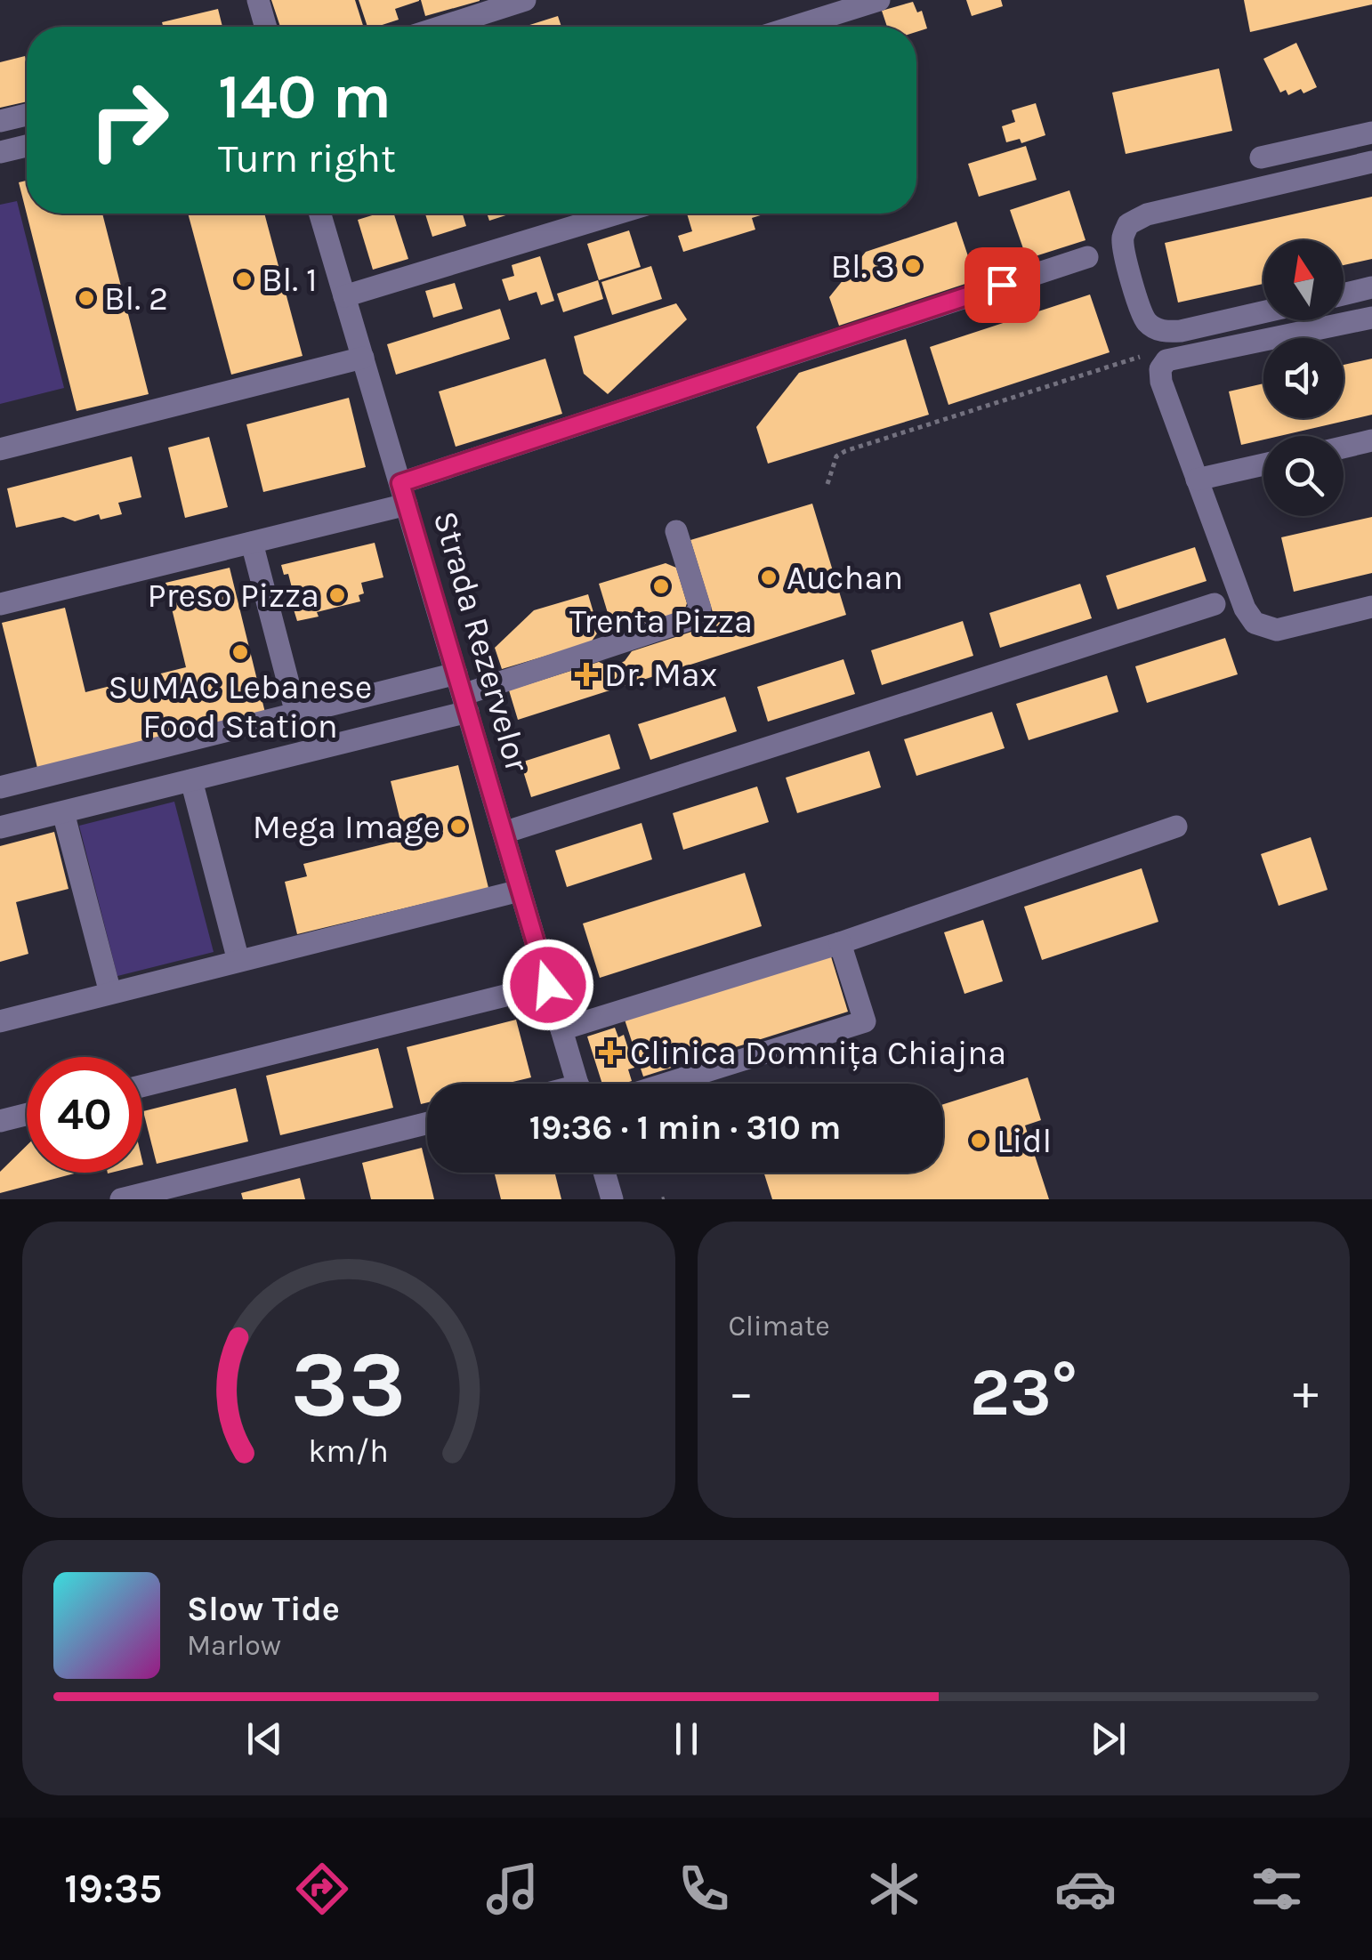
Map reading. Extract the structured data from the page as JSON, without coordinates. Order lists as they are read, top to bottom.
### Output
{
  "streets": {
    "street": ["Strada Rezervelor"]
  },
  "places": {
    "other": [
      "Bl. 3",
      "Bl. 1",
      "Bl. 2",
      "Auchan",
      "Trenta Pizza",
      "Preso Pizza",
      "SUMAC Lebanese Food Station",
      "Mega Image",
      "Lidl"
    ],
    "health": ["Dr. Max", "Clinica Domnița Chiajna"]
  },
  "north": "top",
  "page": {
    "turn": ["140 m", "Turn right"],
    "limit": "40",
    "trip": "19:36 · 1 min · 310 m",
    "tile": "Climate",
    "heat": ["−", "23°", "+"],
    "song": ["Slow Tide", "Marlow"],
    "tabs": "19:35",
    "gauge": ["33", "km/h"]
  }
}
